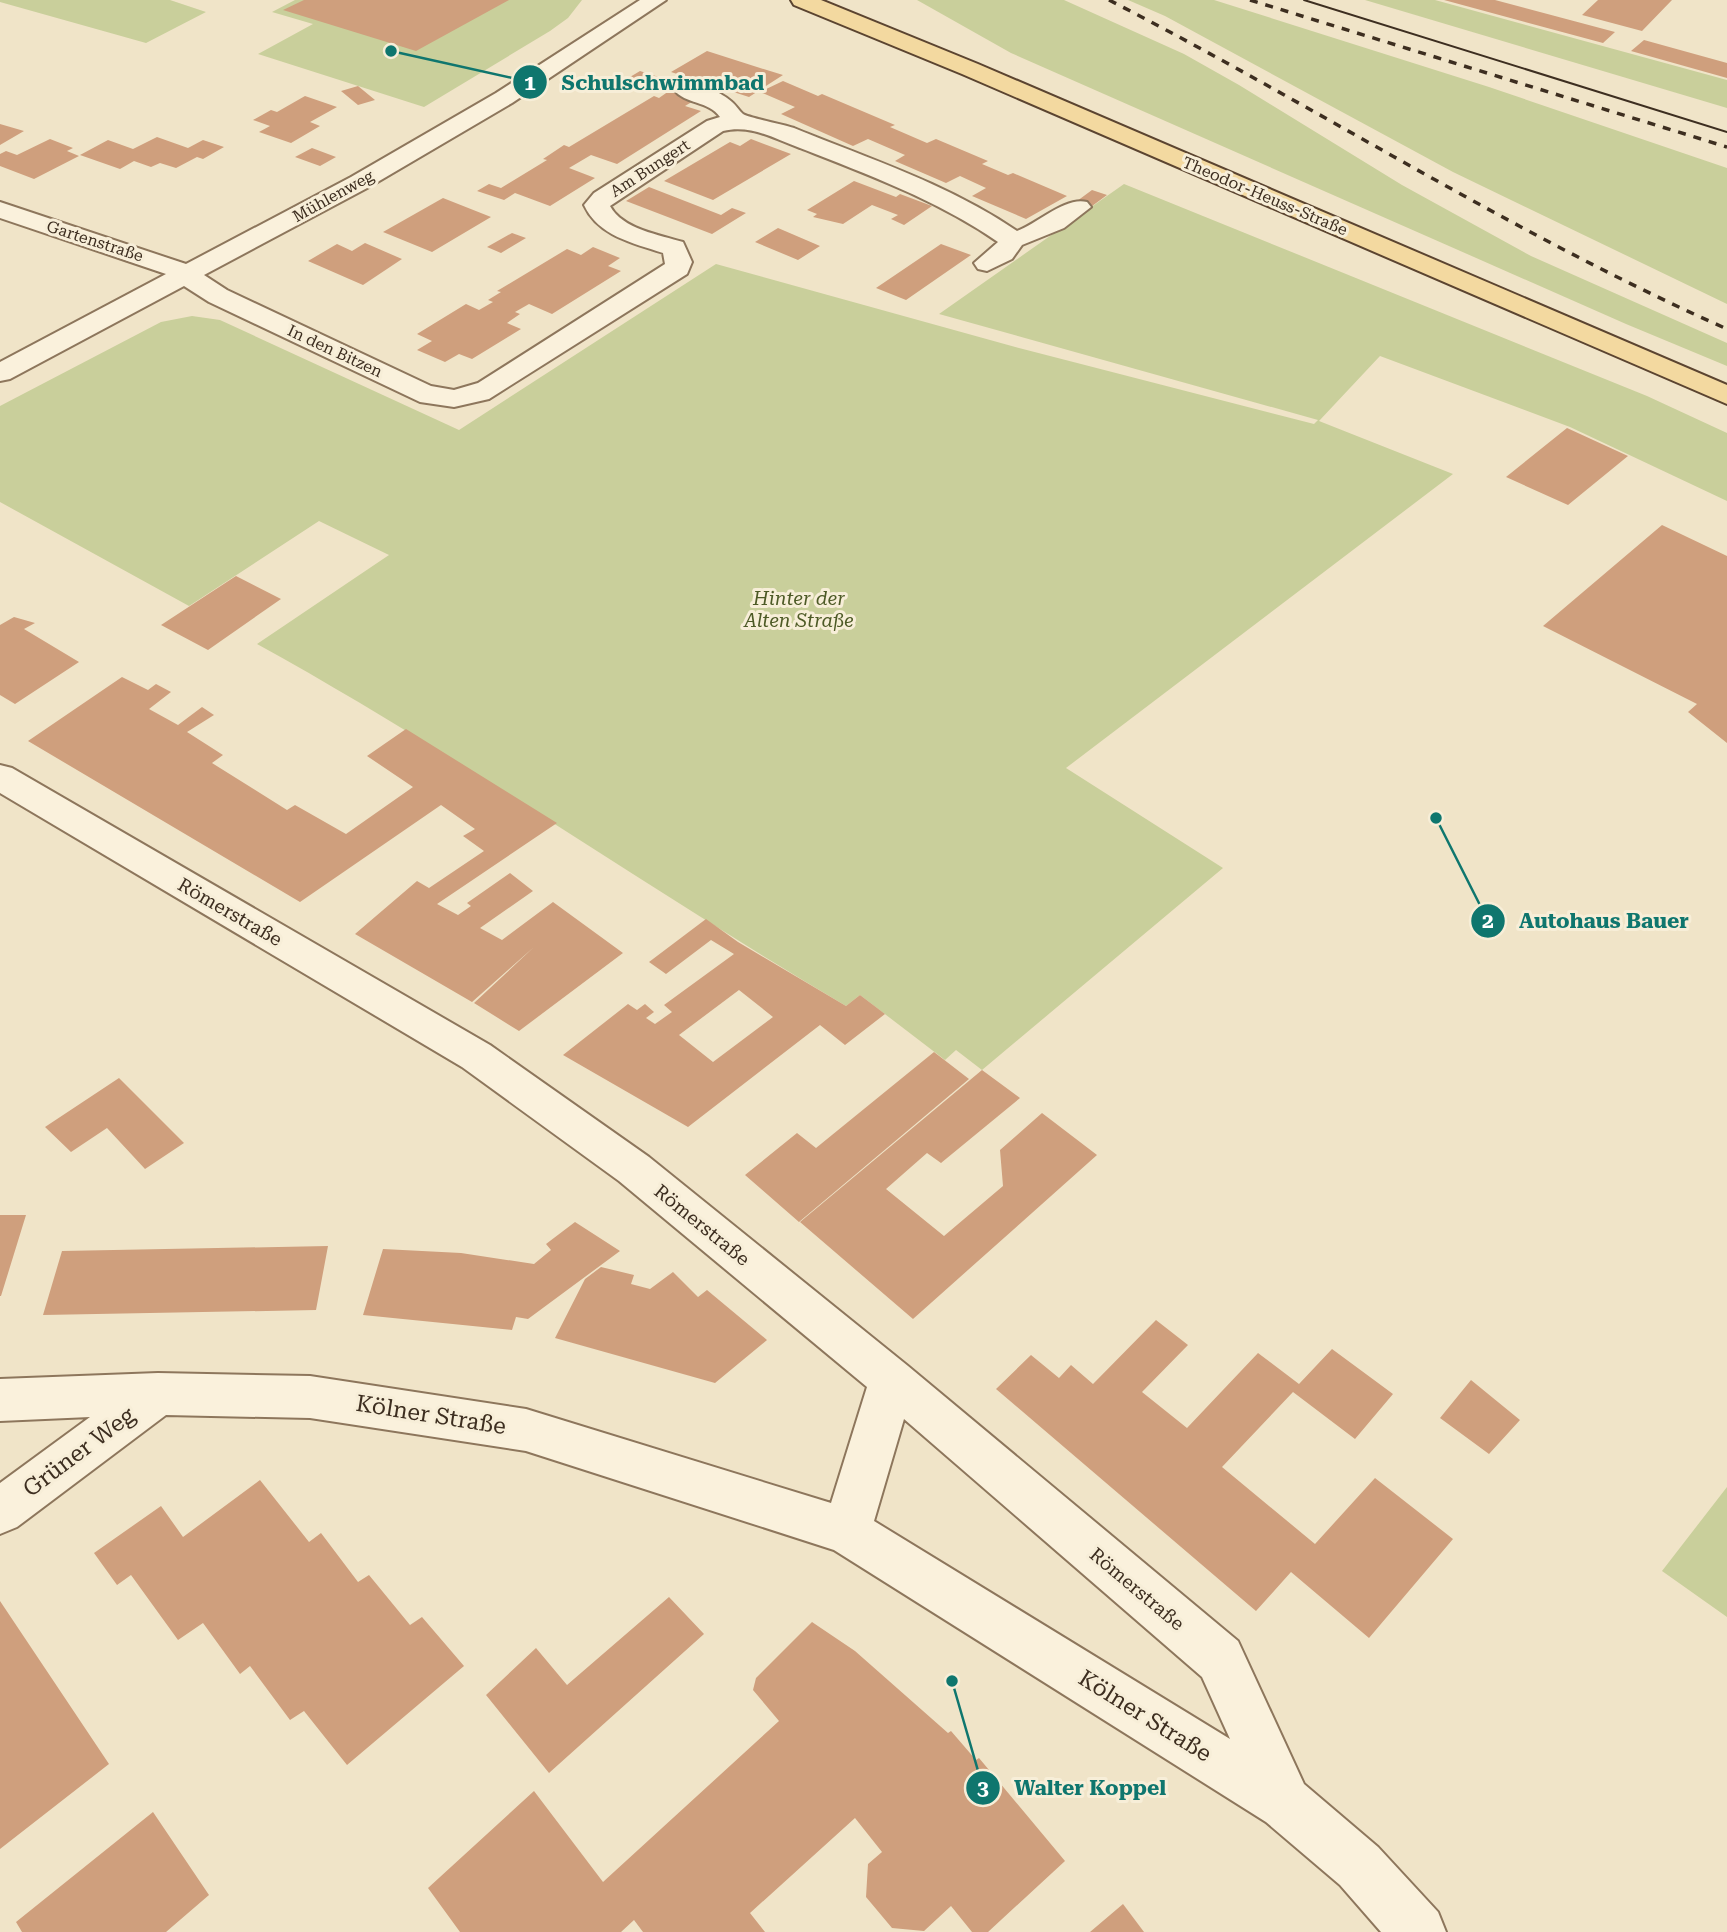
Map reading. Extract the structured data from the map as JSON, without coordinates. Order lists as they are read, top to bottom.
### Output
{
  "streets": {
    "main road": ["Theodor-Heuss-Straße"],
    "street": [
      "Am Bungert",
      "Mühlenweg",
      "Gartenstraße",
      "In den Bitzen",
      "Römerstraße",
      "Kölner Straße",
      "Grüner Weg"
    ]
  },
  "crossings": [
    ["Am Bungert", "In den Bitzen"],
    ["Mühlenweg", "Gartenstraße"],
    ["Mühlenweg", "In den Bitzen"],
    ["Gartenstraße", "In den Bitzen"],
    ["Römerstraße", "Kölner Straße"],
    ["Kölner Straße", "Grüner Weg"]
  ],
  "parks": ["Hinter der Alten Straße"],
  "places": ["Schulschwimmbad", "Autohaus Bauer", "Walter Koppel"]
}
